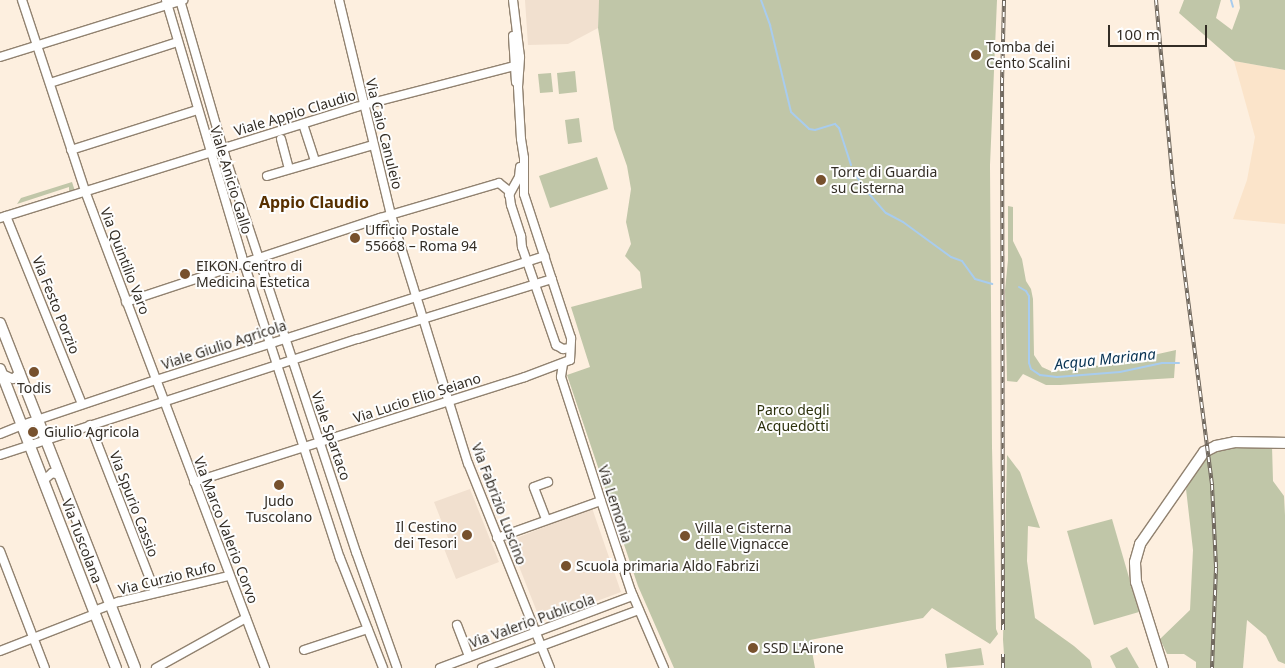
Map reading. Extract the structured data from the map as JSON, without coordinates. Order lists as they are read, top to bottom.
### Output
{
  "streets": {
    "main road": ["Via Tuscolana"],
    "street": [
      "Viale Appio Claudio",
      "Via Caio Canuleio",
      "Viale Anicio Gallo",
      "Via Quintilio Varo",
      "Via Festo Porzio",
      "Viale Giulio Agricola",
      "Via Lucio Elio Seiano",
      "Viale Spartaco",
      "Via Spurio Cassio",
      "Via Fabrizio Luscino",
      "Via Lemonia",
      "Via Marco Valerio Corvo",
      "Via Curzio Rufo",
      "Via Valerio Publicola"
    ]
  },
  "crossings": [
    ["Viale Appio Claudio", "Via Caio Canuleio"],
    ["Viale Appio Claudio", "Viale Anicio Gallo"],
    ["Viale Appio Claudio", "Via Quintilio Varo"],
    ["Viale Appio Claudio", "Via Festo Porzio"],
    ["Via Caio Canuleio", "Viale Giulio Agricola"],
    ["Via Caio Canuleio", "Via Fabrizio Luscino"],
    ["Viale Anicio Gallo", "Viale Giulio Agricola"],
    ["Viale Anicio Gallo", "Viale Spartaco"],
    ["Via Quintilio Varo", "Viale Giulio Agricola"],
    ["Via Quintilio Varo", "Via Marco Valerio Corvo"],
    ["Via Festo Porzio", "Viale Giulio Agricola"],
    ["Viale Giulio Agricola", "Viale Spartaco"],
    ["Viale Giulio Agricola", "Via Tuscolana"],
    ["Via Lucio Elio Seiano", "Viale Spartaco"],
    ["Via Lucio Elio Seiano", "Via Fabrizio Luscino"],
    ["Via Lucio Elio Seiano", "Via Lemonia"],
    ["Via Lucio Elio Seiano", "Via Marco Valerio Corvo"],
    ["Via Spurio Cassio", "Via Curzio Rufo"],
    ["Via Fabrizio Luscino", "Via Valerio Publicola"],
    ["Via Lemonia", "Via Valerio Publicola"],
    ["Via Marco Valerio Corvo", "Via Curzio Rufo"],
    ["Via Tuscolana", "Via Curzio Rufo"]
  ],
  "districts": ["Appio Claudio"],
  "water": ["Acqua Mariana"],
  "parks": ["Parco degli Acquedotti"],
  "places": [
    "Tomba dei Cento Scalini",
    "Torre di Guardia su Cisterna",
    "Ufficio Postale 55668 – Roma 94",
    "EIKON Centro di Medicina Estetica",
    "Todis",
    "Giulio Agricola",
    "Judo Tuscolano",
    "Il Cestino dei Tesori",
    "Villa e Cisterna delle Vignacce",
    "Scuola primaria Aldo Fabrizi",
    "SSD L'Airone"
  ],
  "scale_bar": "100 m"
}
